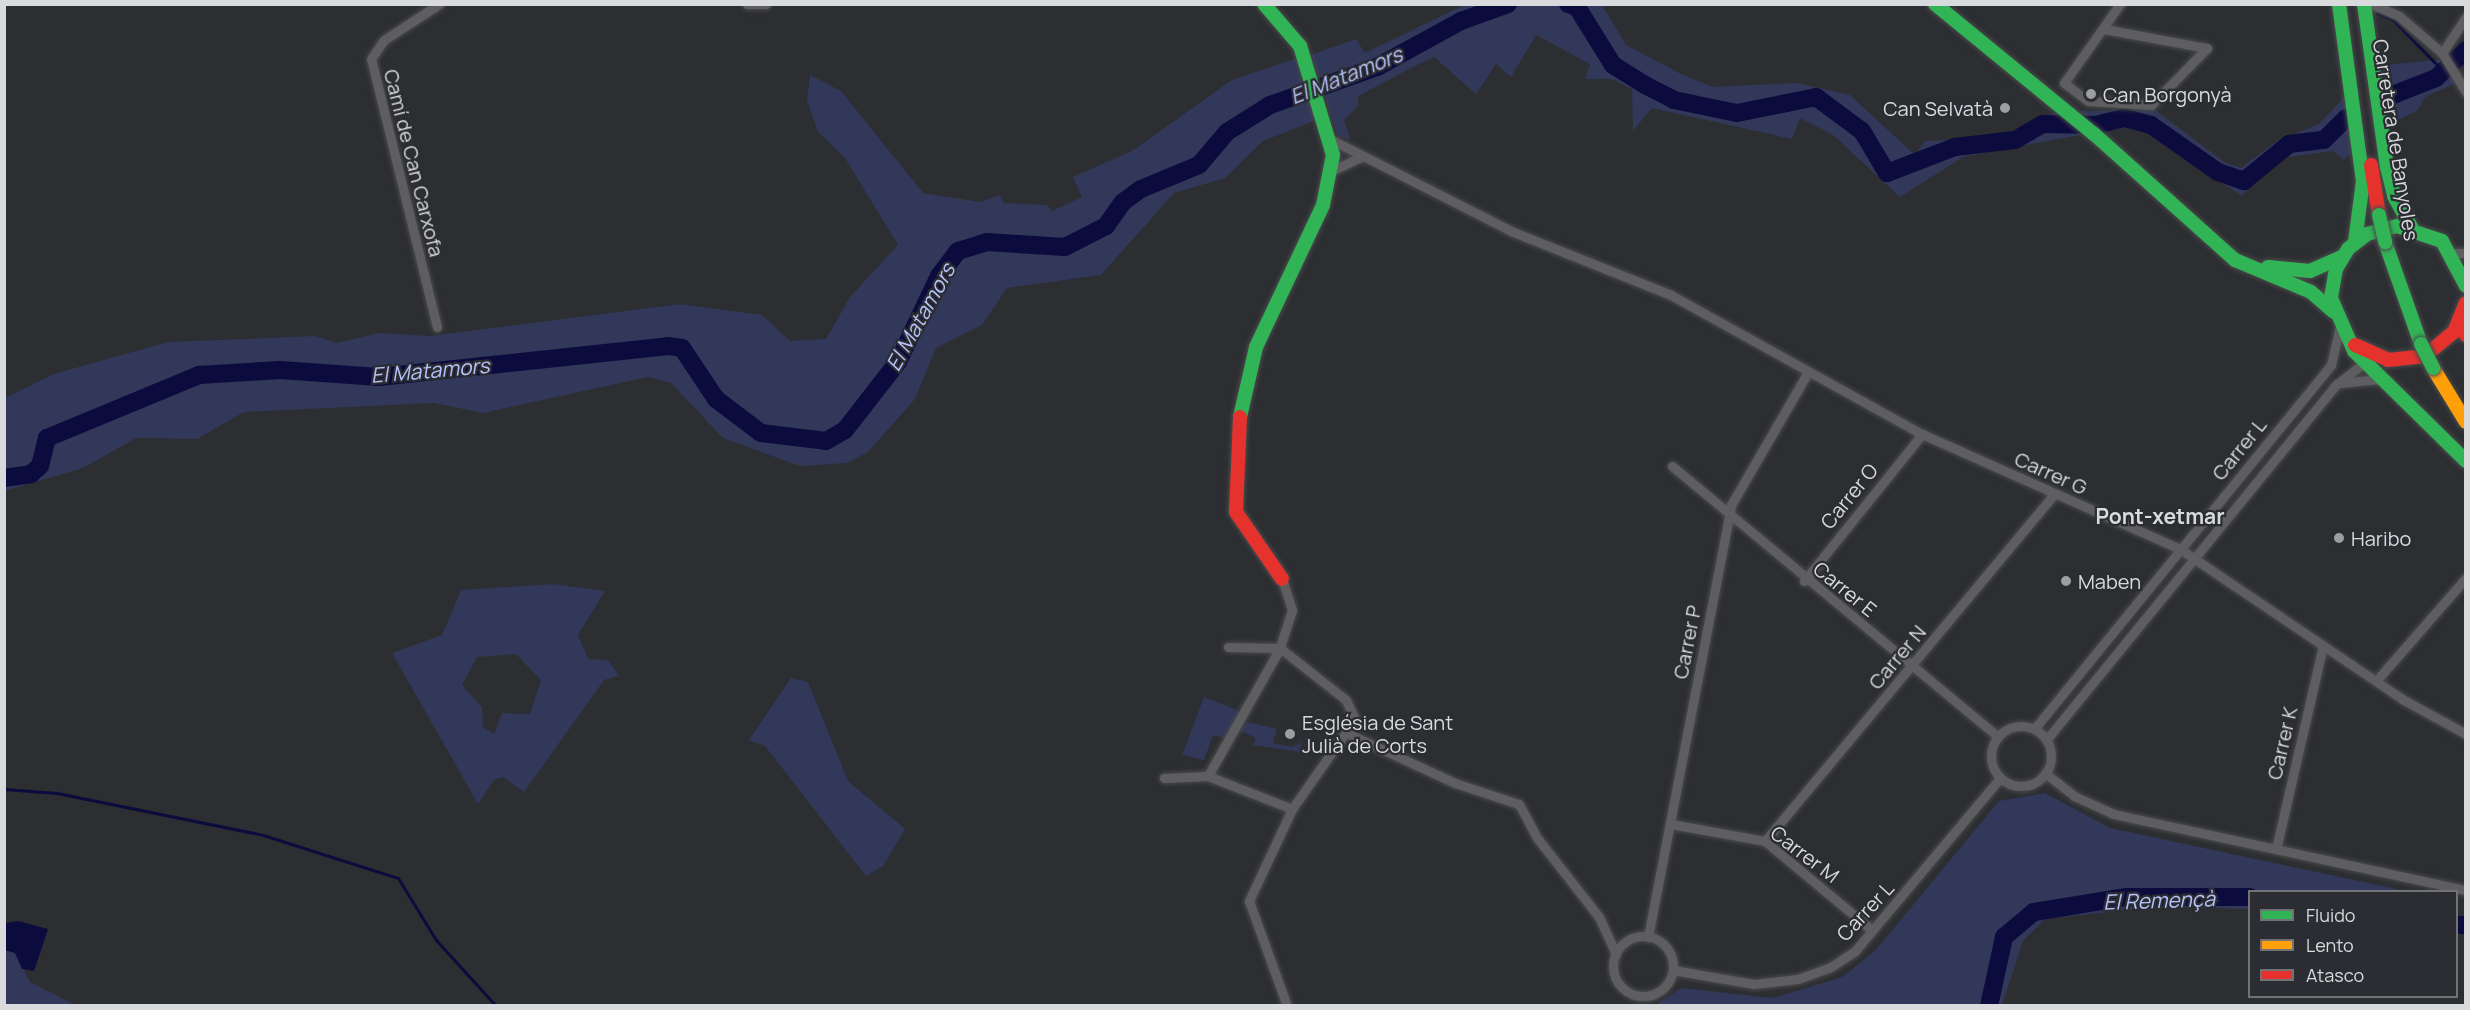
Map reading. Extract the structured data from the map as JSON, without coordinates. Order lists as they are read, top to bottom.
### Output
{
  "streets": {
    "street": [
      "Camí de Can Carxofa",
      "Carrer L",
      "Carrer G",
      "Carrer O",
      "Carrer E",
      "Carrer P",
      "Carrer N",
      "Carrer K",
      "Carrer M"
    ]
  },
  "crossings": [
    ["Carrer L", "Carrer G"],
    ["Carrer L", "Carrer E"],
    ["Carrer L", "Carrer P"],
    ["Carrer L", "Carrer M"],
    ["Carrer G", "Carrer O"],
    ["Carrer G", "Carrer P"],
    ["Carrer G", "Carrer N"],
    ["Carrer G", "Carrer K"],
    ["Carrer O", "Carrer E"],
    ["Carrer E", "Carrer P"],
    ["Carrer E", "Carrer N"],
    ["Carrer P", "Carrer M"],
    ["Carrer N", "Carrer M"]
  ],
  "districts": ["Pont-xetmar"],
  "water": ["El Matamors", "El Remençà"],
  "places": [
    "Can Borgonyà",
    "Can Selvatà",
    "Haribo",
    "Maben",
    "Església de Sant Julià de Corts"
  ],
  "legend": ["Fluido", "Lento", "Atasco"]
}
